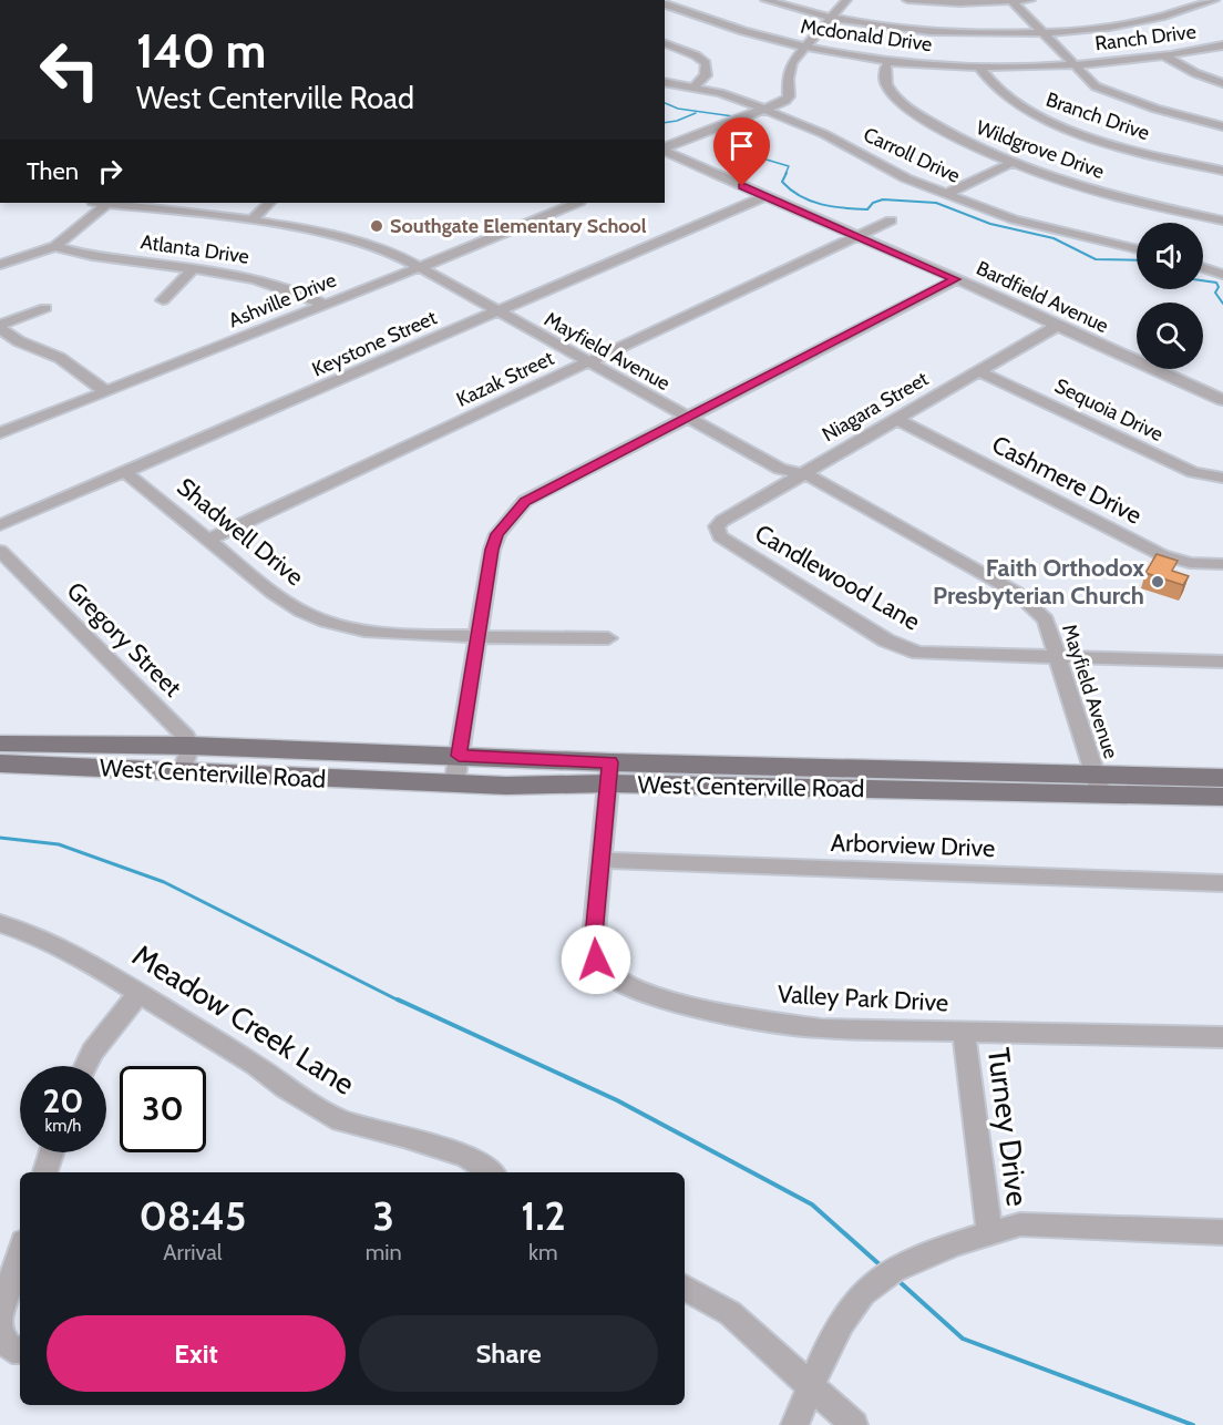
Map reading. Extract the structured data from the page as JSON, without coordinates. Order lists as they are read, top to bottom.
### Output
{
  "streets": {
    "main road": ["West Centerville Road"],
    "street": [
      "Mcdonald Drive",
      "Ranch Drive",
      "Branch Drive",
      "Wildgrove Drive",
      "Carroll Drive",
      "Atlanta Drive",
      "Bardfield Avenue",
      "Ashville Drive",
      "Keystone Street",
      "Mayfield Avenue",
      "Kazak Street",
      "Niagara Street",
      "Sequoia Drive",
      "Cashmere Drive",
      "Shadwell Drive",
      "Candlewood Lane",
      "Gregory Street",
      "Arborview Drive",
      "Valley Park Drive",
      "Meadow Creek Lane",
      "Turney Drive"
    ]
  },
  "crossings": [
    ["Mcdonald Drive", "Ranch Drive"],
    ["Mcdonald Drive", "Branch Drive"],
    ["Mcdonald Drive", "Wildgrove Drive"],
    ["Atlanta Drive", "Ashville Drive"],
    ["Bardfield Avenue", "Keystone Street"],
    ["Bardfield Avenue", "Kazak Street"],
    ["Bardfield Avenue", "Niagara Street"],
    ["Ashville Drive", "Mayfield Avenue"],
    ["Keystone Street", "Mayfield Avenue"],
    ["Keystone Street", "Shadwell Drive"],
    ["Mayfield Avenue", "Kazak Street"],
    ["Mayfield Avenue", "Niagara Street"],
    ["Mayfield Avenue", "Candlewood Lane"],
    ["Mayfield Avenue", "West Centerville Road"],
    ["Kazak Street", "Shadwell Drive"],
    ["Niagara Street", "Sequoia Drive"],
    ["Niagara Street", "Cashmere Drive"],
    ["Niagara Street", "Candlewood Lane"],
    ["Gregory Street", "West Centerville Road"],
    ["West Centerville Road", "Valley Park Drive"],
    ["Arborview Drive", "Valley Park Drive"],
    ["Valley Park Drive", "Turney Drive"]
  ],
  "places": ["Southgate Elementary School", "Faith Orthodox Presbyterian Church"],
  "page": {
    "turn": ["140 m", "West Centerville Road"],
    "then": "Then",
    "speed": "20 km/h",
    "limit": "30",
    "eta": [
      "08:45",
      "Arrival",
      "3",
      "min",
      "1.2",
      "km"
    ],
    "buttons": ["Exit", "Share"]
  }
}
